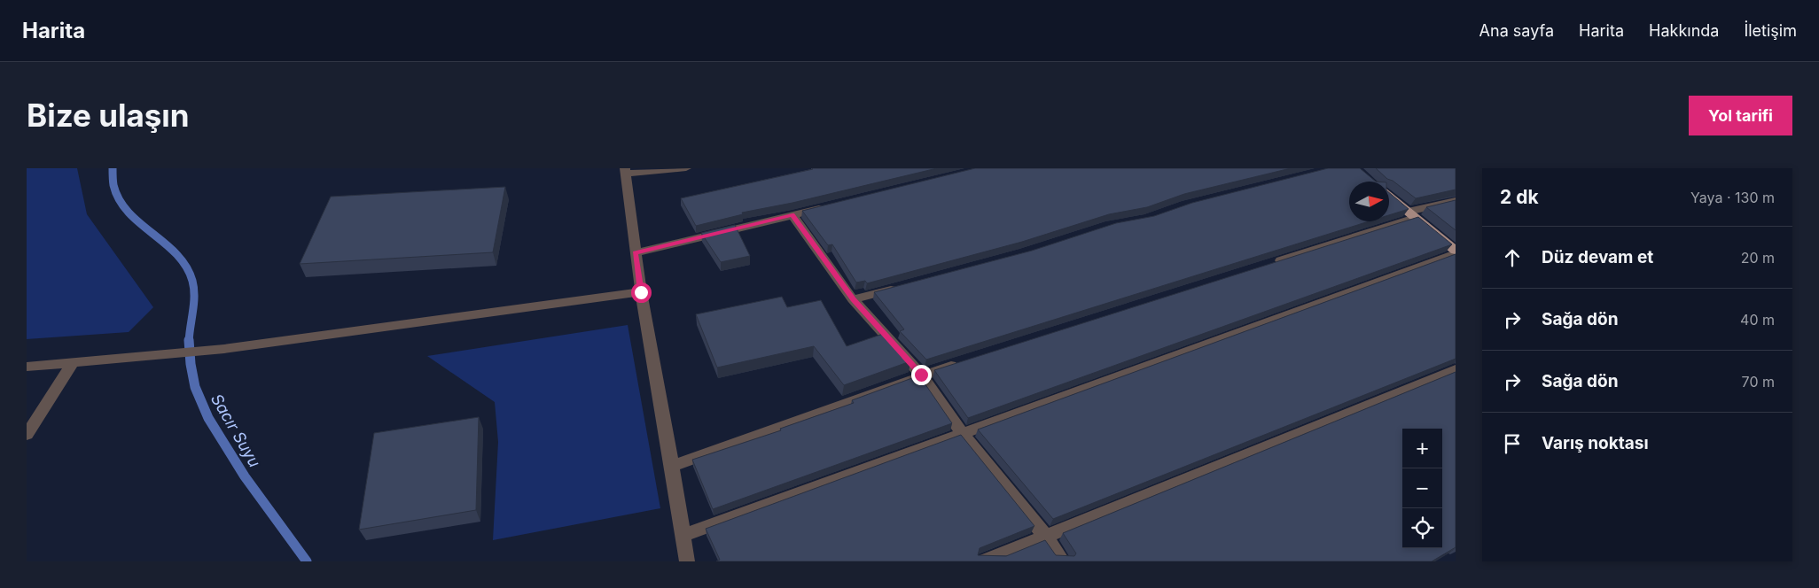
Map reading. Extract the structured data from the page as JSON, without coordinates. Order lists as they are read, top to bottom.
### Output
{
  "water": ["Sacır Suyu"],
  "north": "right",
  "page": {
    "header": "Harita",
    "nav": [
      "Ana sayfa",
      "Harita",
      "Hakkında",
      "İletişim"
    ],
    "buttons": "Yol tarifi",
    "title": "Bize ulaşın",
    "heading": ["2 dk", "Yaya · 130 m"],
    "list": [
      ["Düz devam et", "20 m"],
      ["Sağa dön", "40 m"],
      ["Sağa dön", "70 m"],
      "Varış noktası"
    ],
    "map_buttons": ["+", "−"]
  }
}
